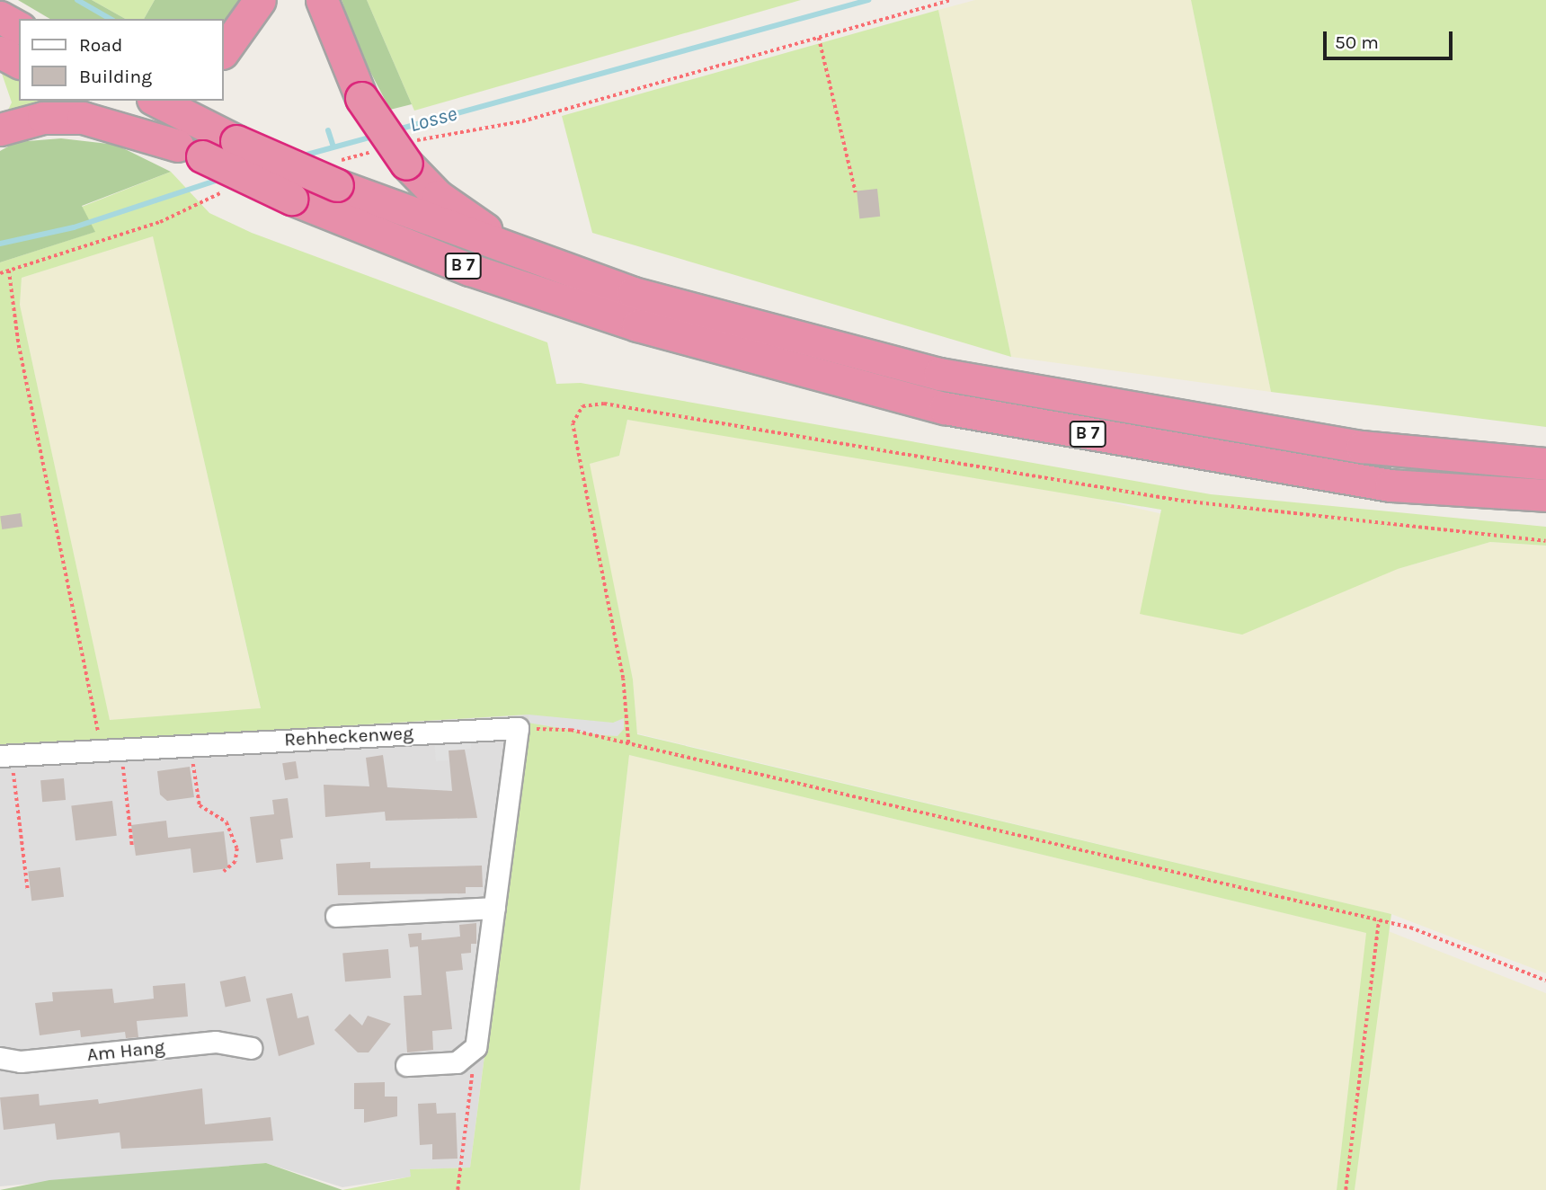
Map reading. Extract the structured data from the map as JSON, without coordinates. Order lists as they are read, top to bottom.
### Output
{
  "streets": {
    "highway": ["B 7"],
    "street": ["Rehheckenweg", "Am Hang"]
  },
  "water": ["Losse"],
  "legend": ["Road", "Building"],
  "scale_bar": "50 m"
}
